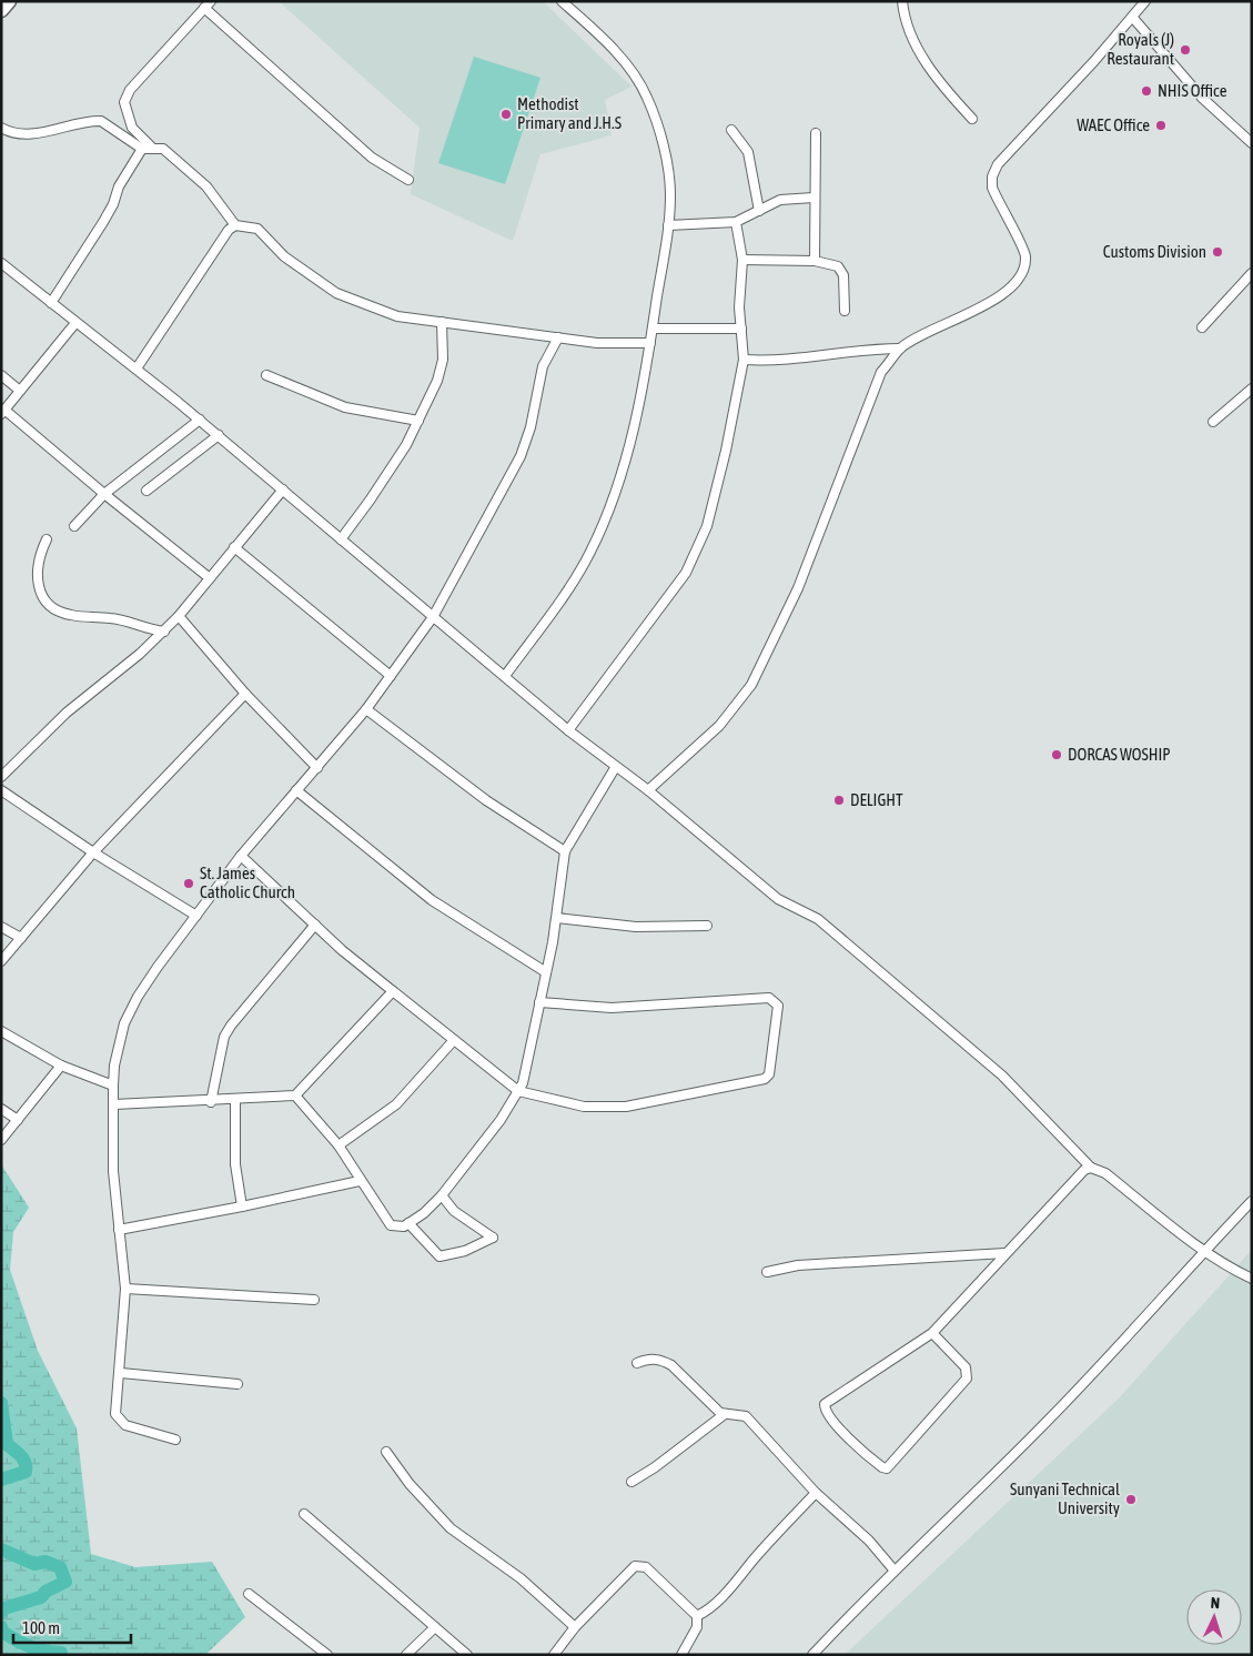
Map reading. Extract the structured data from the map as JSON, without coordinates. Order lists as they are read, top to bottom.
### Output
{
  "places": [
    "Royals (J) Restaurant",
    "NHIS Office",
    "Methodist Primary and J.H.S",
    "WAEC Office",
    "Customs Division",
    "DORCAS WOSHIP",
    "DELIGHT",
    "St. James Catholic Church",
    "Sunyani Technical University"
  ],
  "scale_bar": "100 m",
  "north": "top"
}
